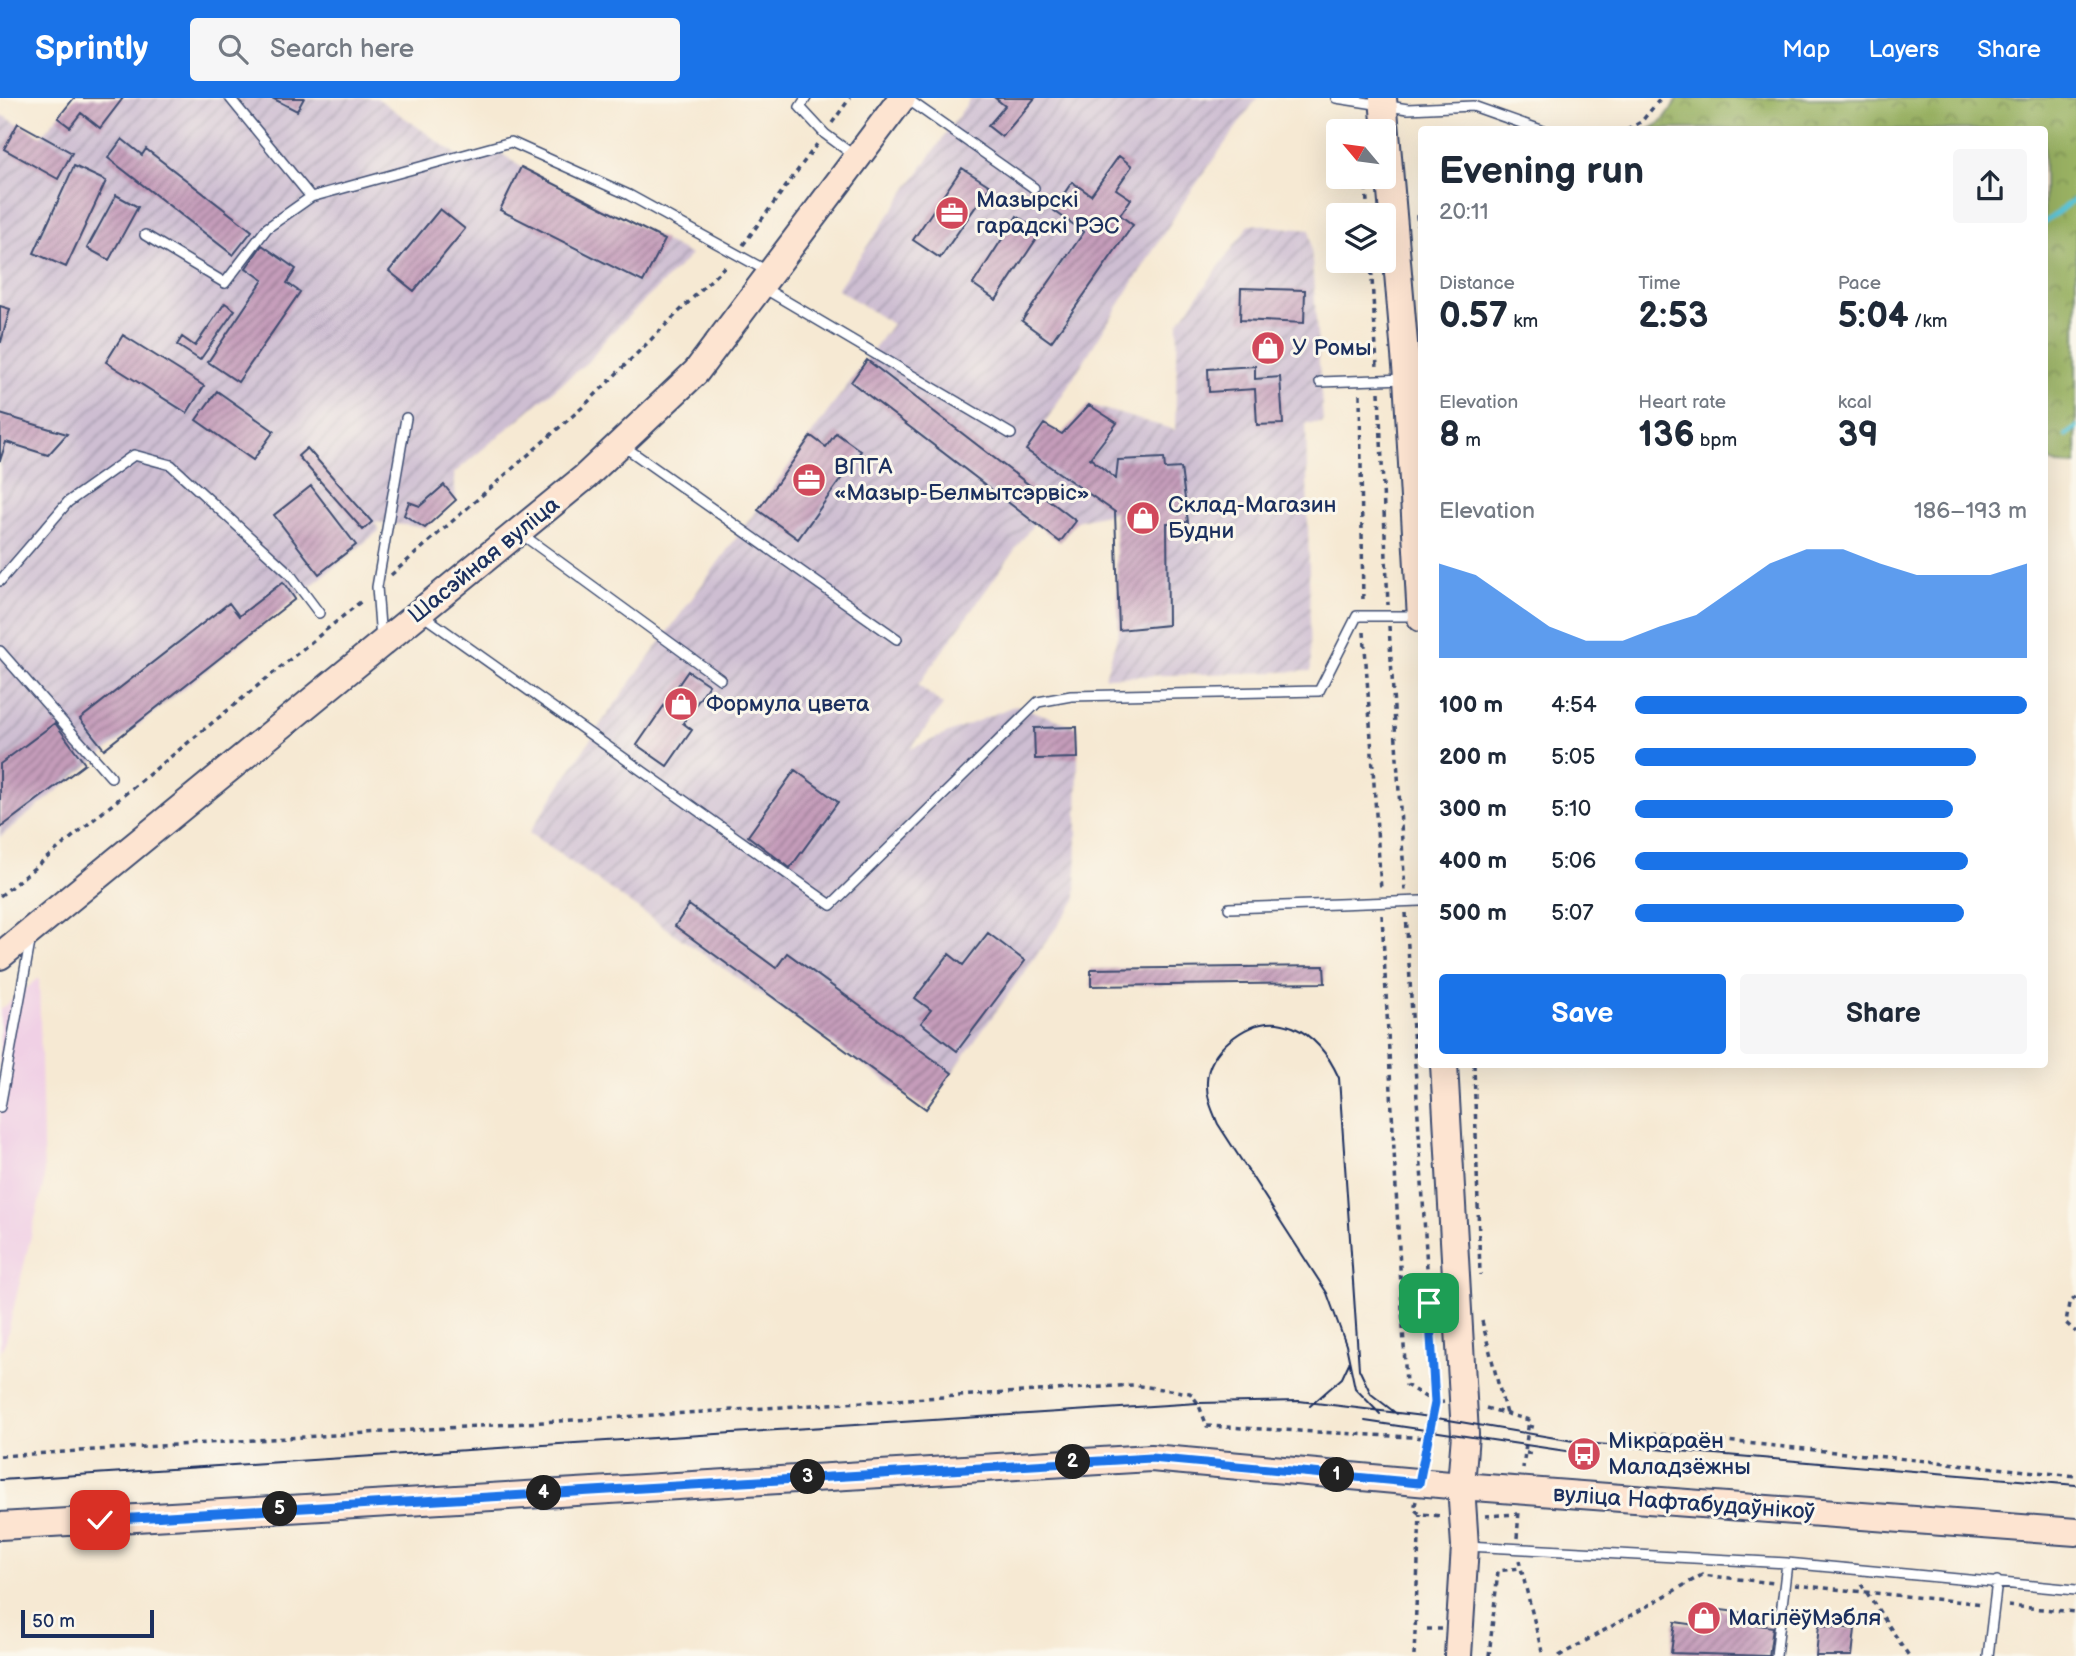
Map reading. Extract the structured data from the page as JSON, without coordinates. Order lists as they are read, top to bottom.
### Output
{
  "streets": {
    "main road": ["Шасэйная вуліца", "вуліца Нафтабудаўнікоў"]
  },
  "places": {
    "office": ["Мазырскі гарадскі РЭС", "ВПГА «Мазыр-Белмытсэрвіс»"],
    "shop": [
      "У Ромы",
      "Склад-Магазин Будни",
      "Формула цвета",
      "МагілёўМэбля"
    ],
    "bus stop": ["Мікрараён Маладзёжны"]
  },
  "scale_bar": "50 m",
  "north": "top left",
  "page": {
    "header": "Sprintly",
    "search": "Search here",
    "nav": ["Map", "Layers", "Share"],
    "heading": ["Evening run", "20:11"],
    "stats": [
      ["Distance", "0.57 km"],
      ["Time", "2:53"],
      ["Pace", "5:04 /km"],
      ["Elevation", "8 m"],
      ["Heart rate", "136 bpm"],
      ["kcal", "39"]
    ],
    "chart": ["Elevation", "186–193 m"],
    "list": [
      {
        "name": "100 m",
        "note": "4:54"
      },
      {
        "name": "200 m",
        "note": "5:05"
      },
      {
        "name": "300 m",
        "note": "5:10"
      },
      {
        "name": "400 m",
        "note": "5:06"
      },
      {
        "name": "500 m",
        "note": "5:07"
      }
    ],
    "buttons": ["Save", "Share"],
    "pins": [
      "2",
      "1",
      "3",
      "4",
      "5"
    ],
    "scale": "50 m"
  }
}
